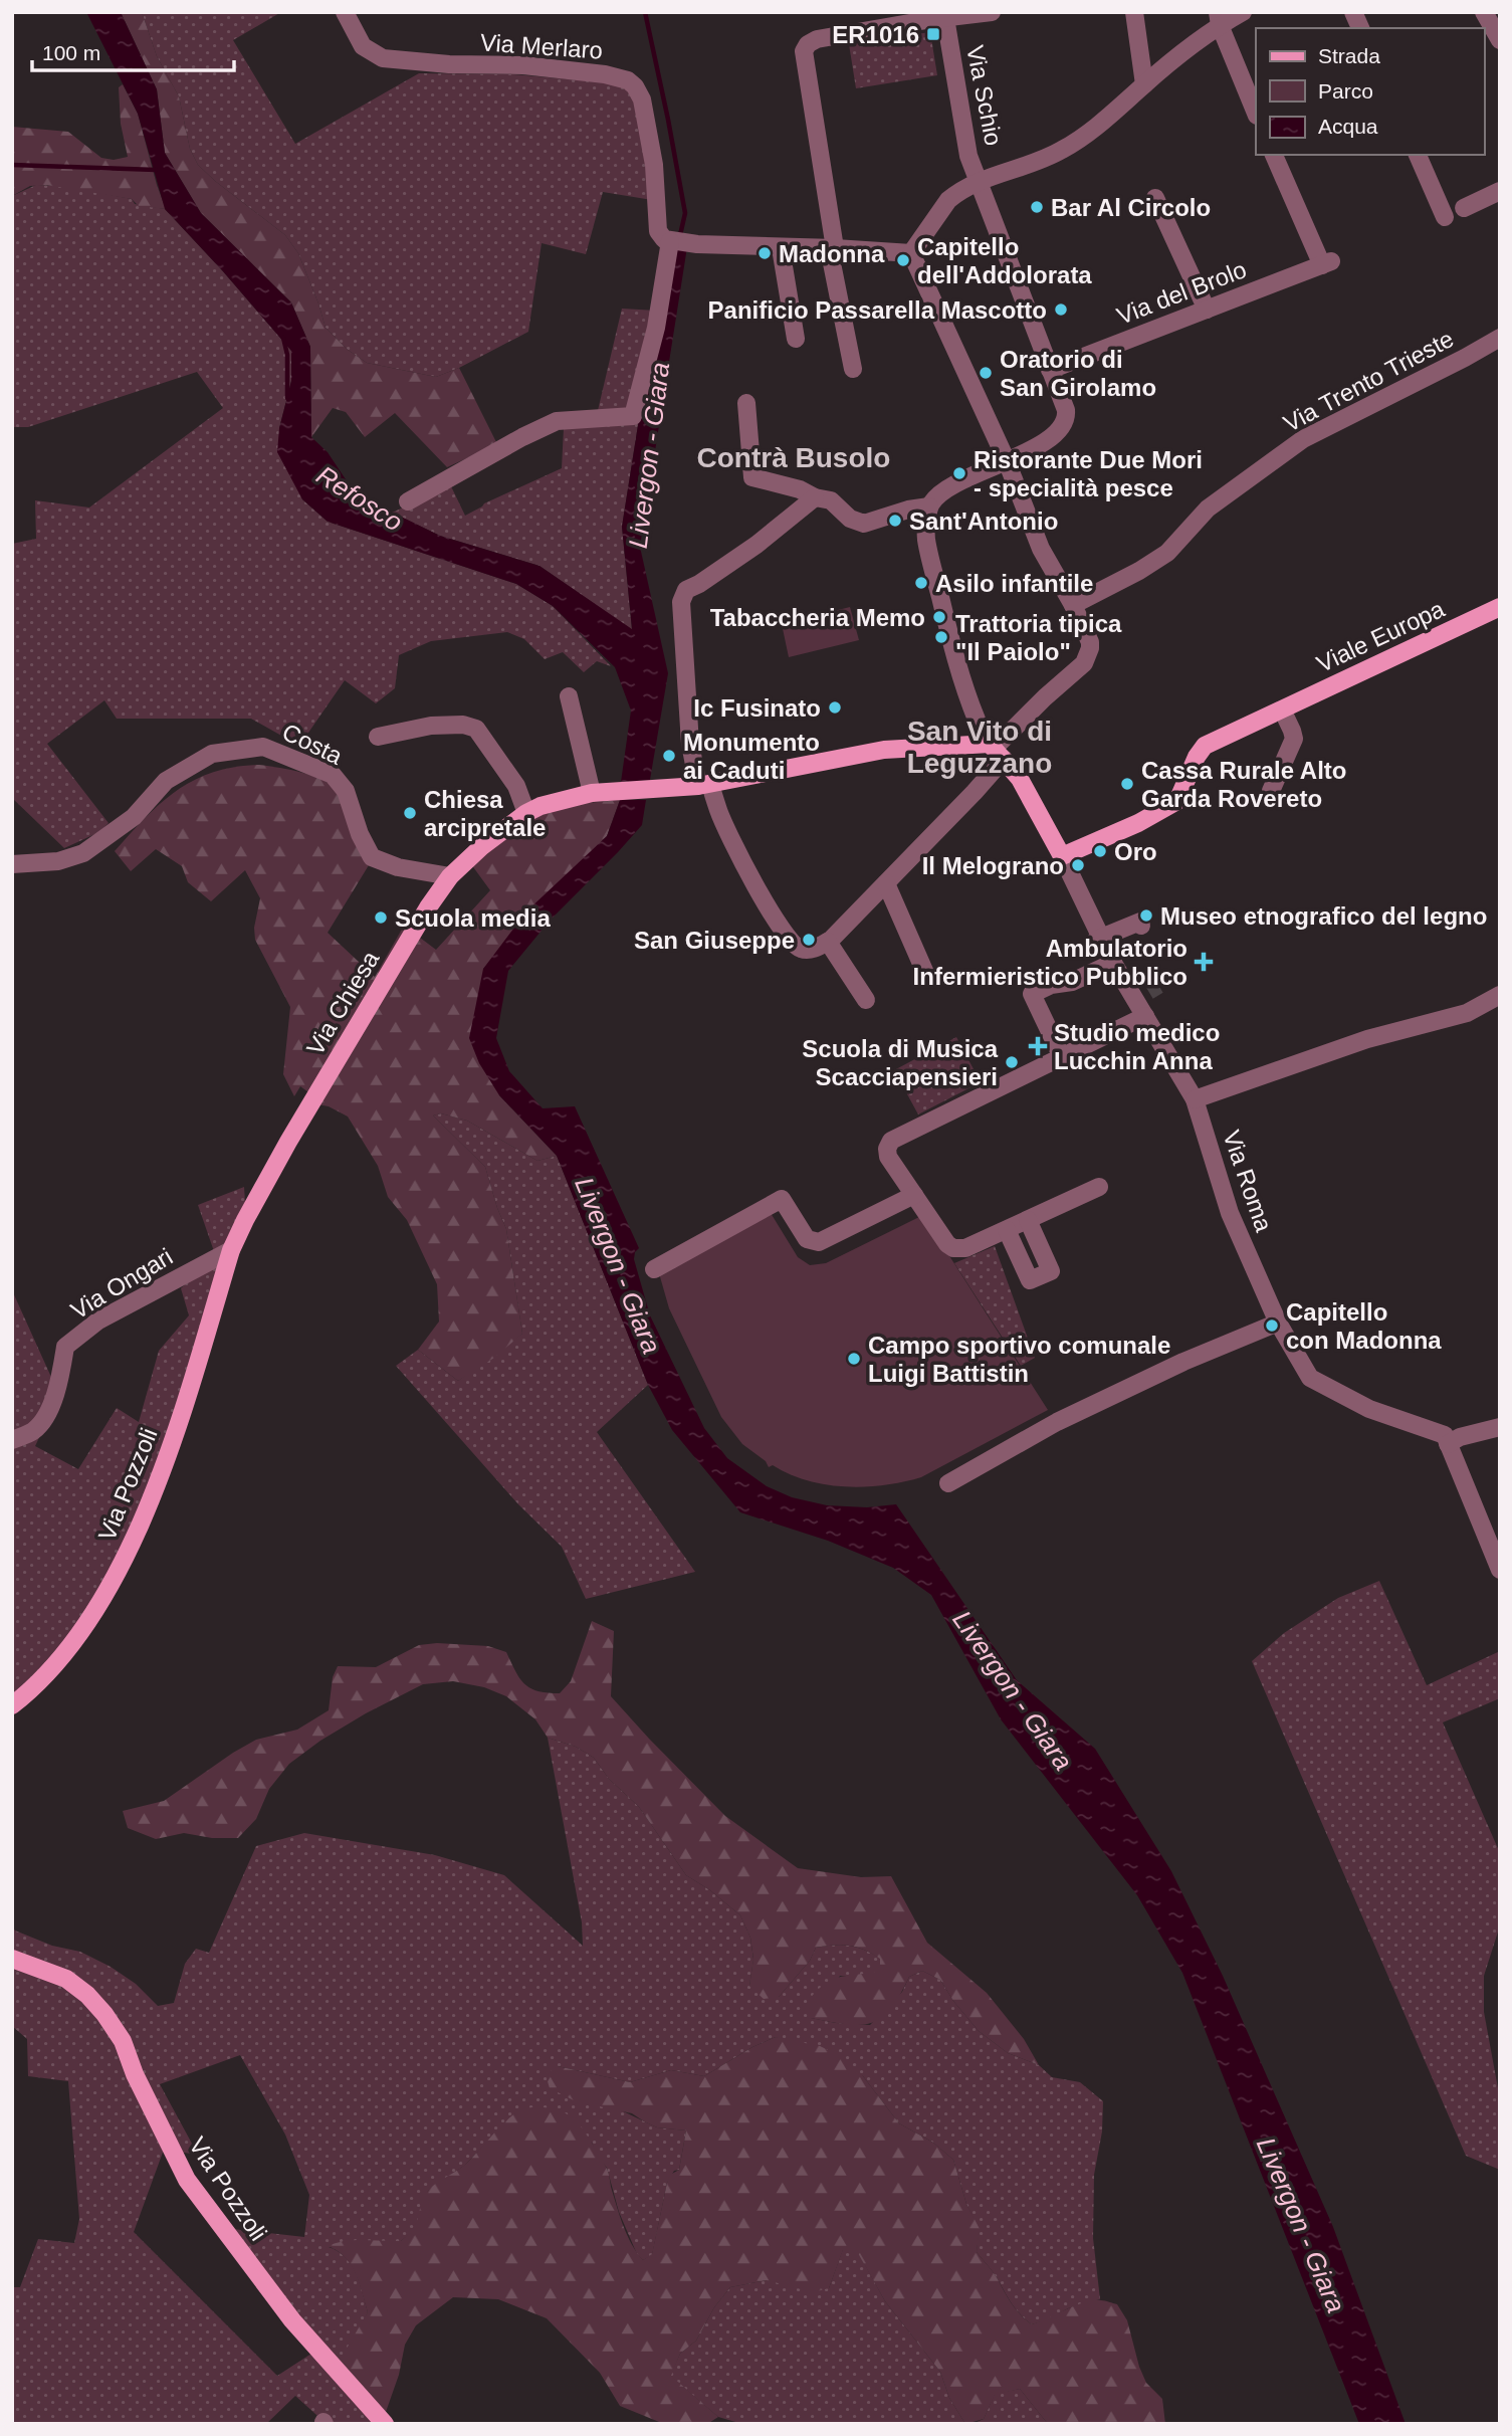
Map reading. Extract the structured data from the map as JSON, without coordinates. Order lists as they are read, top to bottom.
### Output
{
  "streets": {
    "main road": [
      "Viale Europa",
      "Via Chiesa",
      "Via Roma",
      "Via Pozzoli"
    ],
    "street": [
      "Via Merlaro",
      "Via Schio",
      "Via del Brolo",
      "Via Trento Trieste",
      "Costa",
      "Via Ongari"
    ]
  },
  "crossings": [
    ["Via Schio", "Via del Brolo"],
    ["Viale Europa", "Via Roma"],
    ["Costa", "Via Chiesa"],
    ["Via Chiesa", "Via Roma"],
    ["Via Chiesa", "Via Ongari"],
    ["Via Chiesa", "Via Pozzoli"],
    ["Via Ongari", "Via Pozzoli"]
  ],
  "districts": ["Contrà Busolo", "San Vito di Leguzzano"],
  "water": ["Livergon - Giara", "Refosco"],
  "places": {
    "transit": ["ER1016"],
    "other": [
      "Bar Al Circolo",
      "Madonna",
      "Capitello dell'Addolorata",
      "Panificio Passarella Mascotto",
      "Oratorio di San Girolamo",
      "Ristorante Due Mori - specialità pesce",
      "Sant'Antonio",
      "Asilo infantile",
      "Tabaccheria Memo",
      "Trattoria tipica \"Il Paiolo\"",
      "Ic Fusinato",
      "Monumento ai Caduti",
      "Cassa Rurale Alto Garda Rovereto",
      "Chiesa arcipretale",
      "Oro",
      "Il Melograno",
      "Museo etnografico del legno",
      "Scuola media",
      "San Giuseppe",
      "Scuola di Musica Scacciapensieri",
      "Capitello con Madonna",
      "Campo sportivo comunale Luigi Battistin"
    ],
    "health": ["Ambulatorio Infermieristico Pubblico", "Studio medico Lucchin Anna"]
  },
  "legend": ["Strada", "Parco", "Acqua"],
  "scale_bar": "100 m"
}
